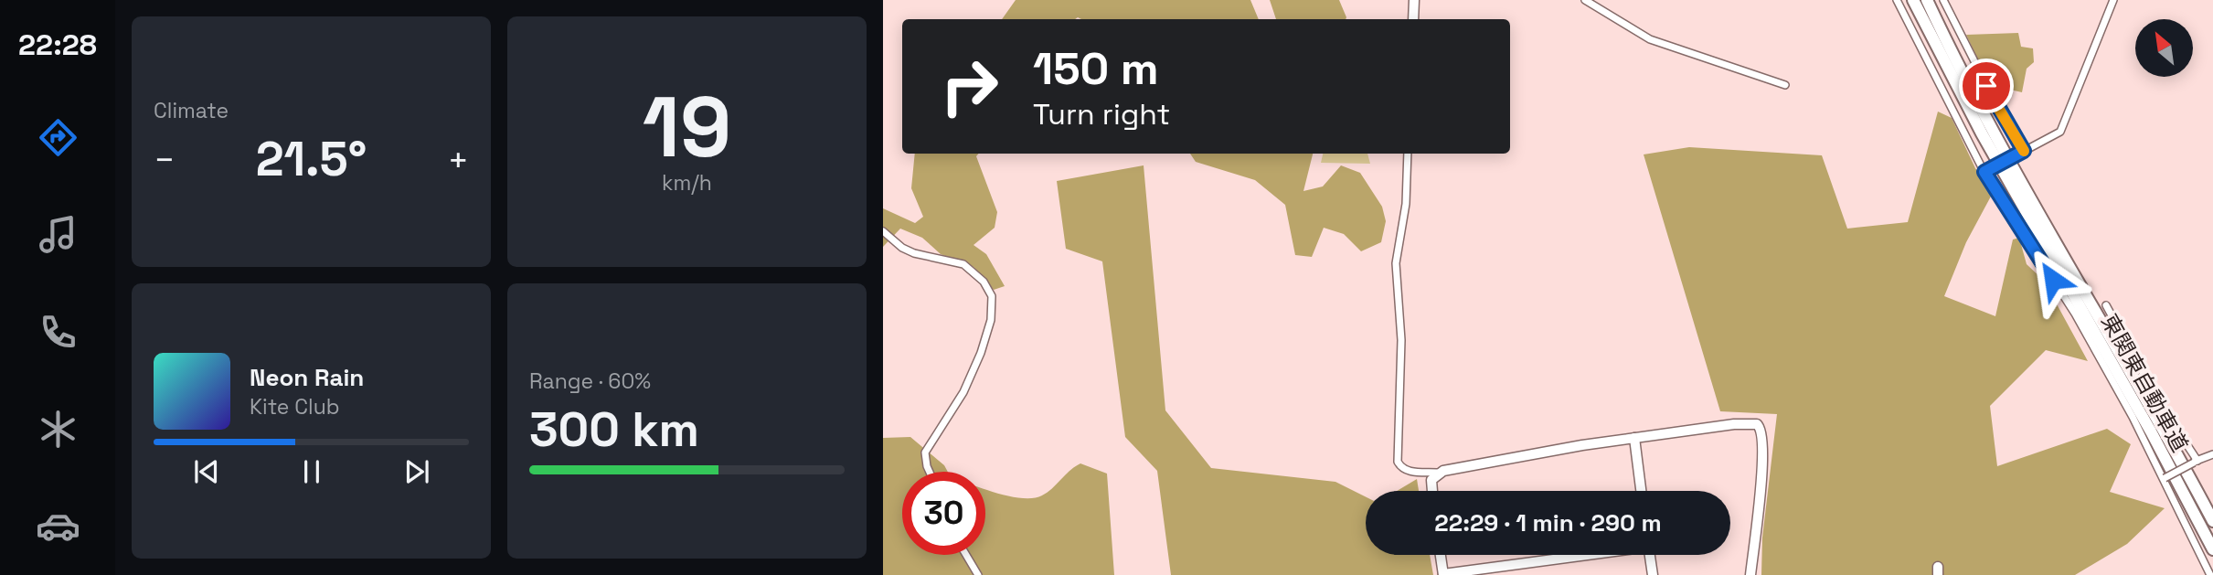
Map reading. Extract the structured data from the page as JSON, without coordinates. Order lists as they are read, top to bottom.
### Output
{
  "streets": {
    "highway": ["東関東自動車道"]
  },
  "north": "top left",
  "page": {
    "tabs": "22:28",
    "tile": [
      "Climate",
      ["19", "km/h"],
      ["Range · 60%", "300 km"]
    ],
    "turn": ["150 m", "Turn right"],
    "heat": ["−", "21.5°", "+"],
    "song": ["Neon Rain", "Kite Club"],
    "limit": "30",
    "trip": "22:29 · 1 min · 290 m"
  }
}
